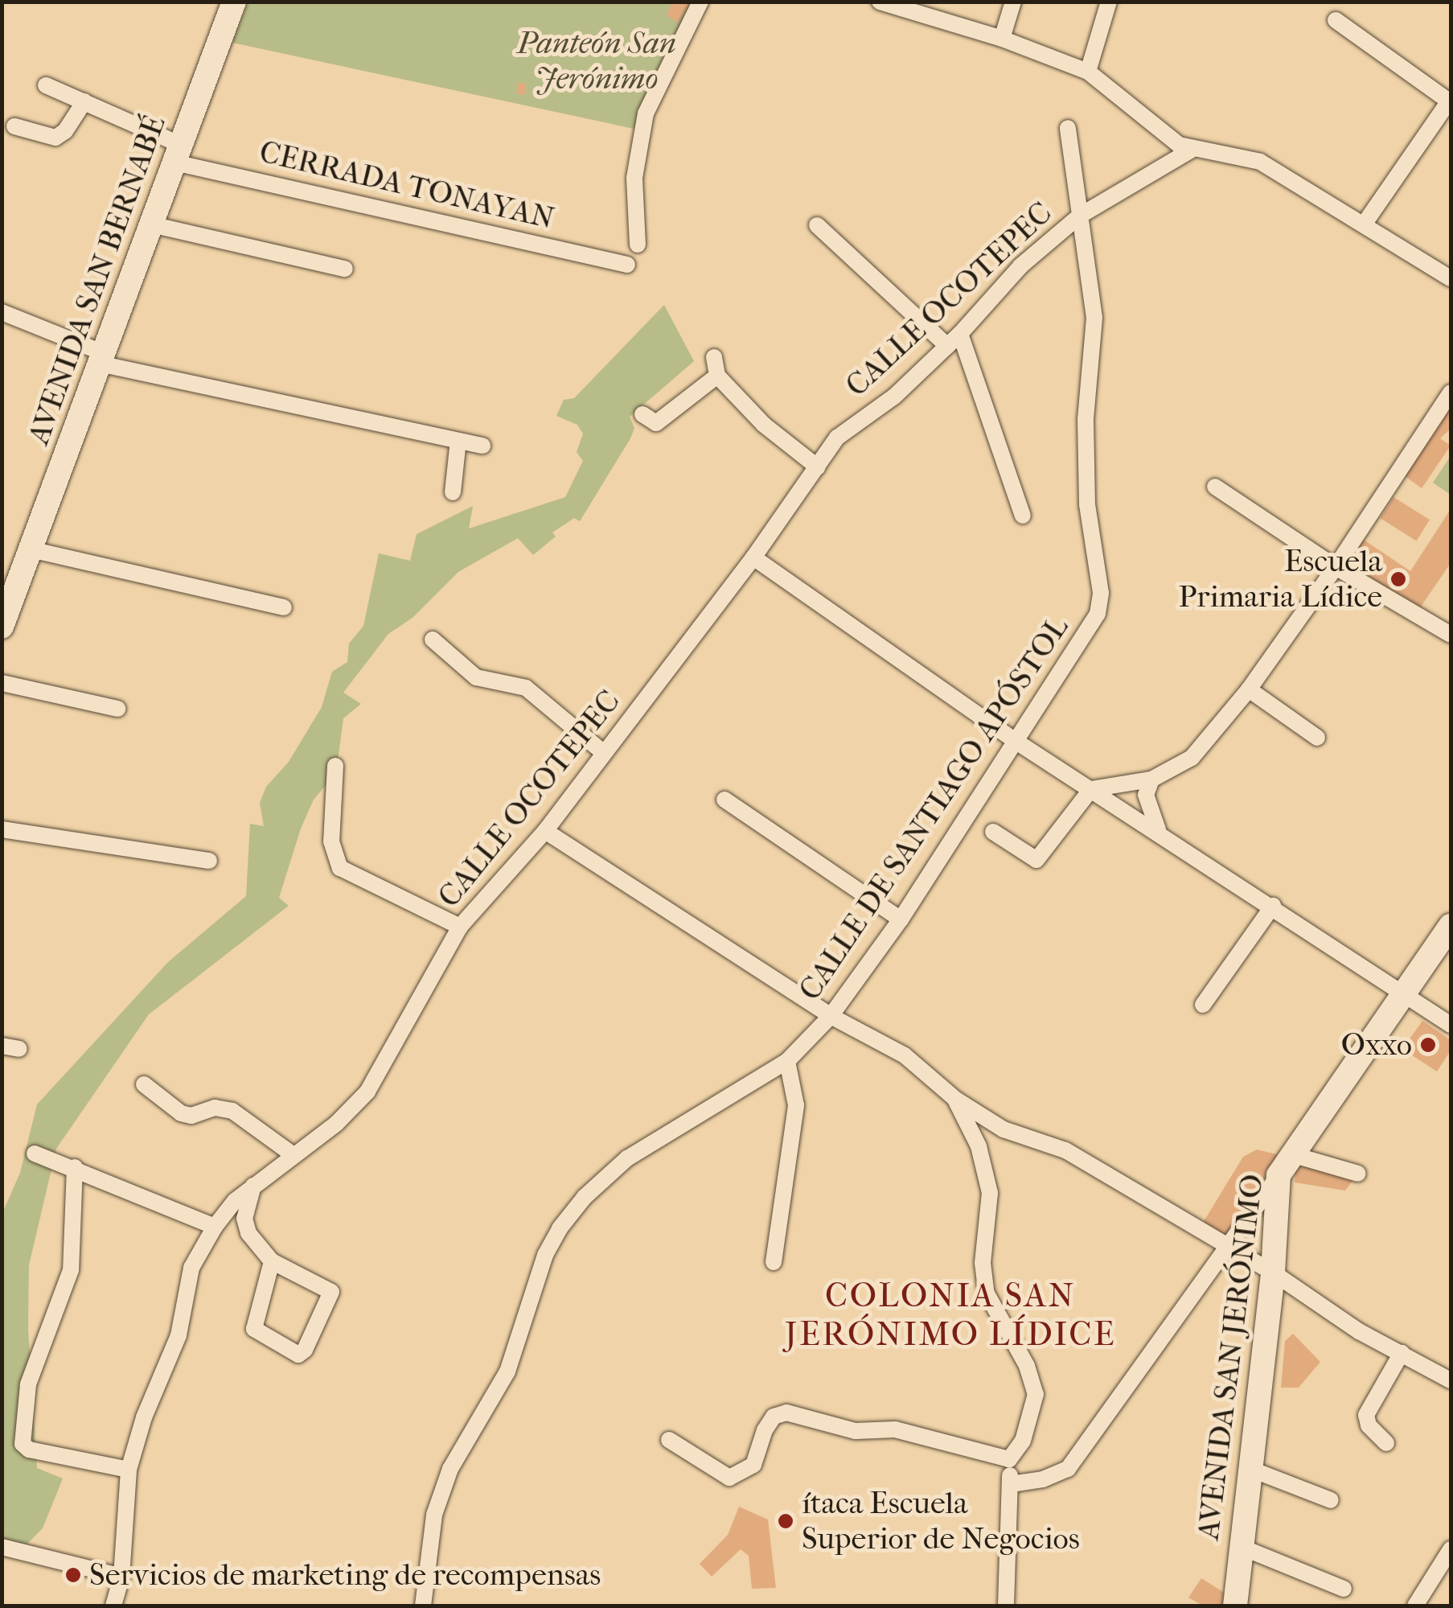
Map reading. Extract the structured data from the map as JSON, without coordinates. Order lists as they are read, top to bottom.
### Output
{
  "streets": {
    "main road": ["AVENIDA SAN BERNABÉ", "AVENIDA SAN JERÓNIMO"],
    "street": ["CERRADA TONAYAN", "CALLE OCOTEPEC", "CALLE DE SANTIAGO APÓSTOL"]
  },
  "crossings": [
    ["CERRADA TONAYAN", "AVENIDA SAN BERNABÉ"],
    ["CALLE OCOTEPEC", "CALLE DE SANTIAGO APÓSTOL"]
  ],
  "districts": ["COLONIA SAN JERÓNIMO LÍDICE"],
  "parks": ["Panteón San Jerónimo"],
  "places": [
    "Escuela Primaria Lídice",
    "Oxxo",
    "ítaca Escuela Superior de Negocios",
    "Servicios de marketing de recompensas"
  ]
}
